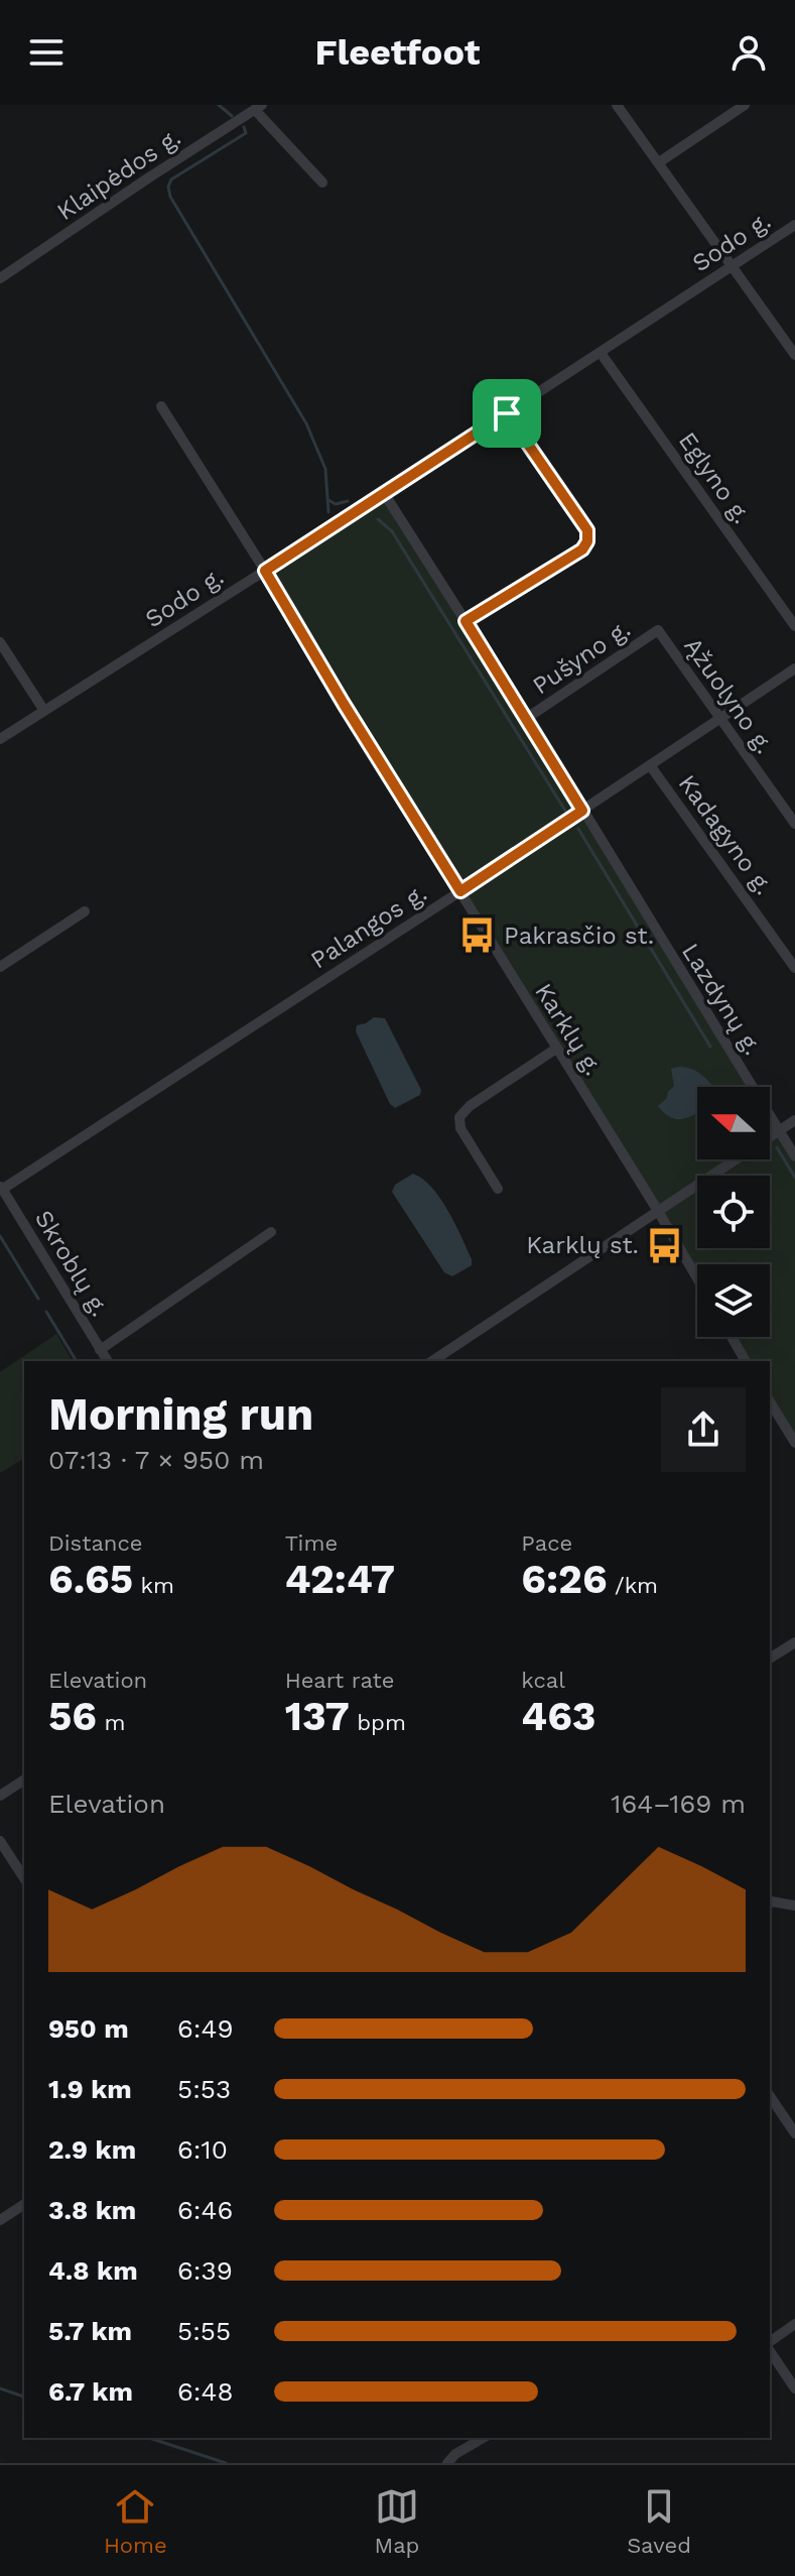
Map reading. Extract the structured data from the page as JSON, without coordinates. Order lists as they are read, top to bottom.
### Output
{
  "streets": {
    "street": [
      "Klaipėdos g.",
      "Sodo g.",
      "Eglyno g.",
      "Pušyno g.",
      "Ąžuolyno g.",
      "Kadagyno g.",
      "Palangos g.",
      "Lazdynų g.",
      "Karklų g.",
      "Skroblų g."
    ]
  },
  "crossings": [
    ["Sodo g.", "Eglyno g."],
    ["Sodo g.", "Lazdynų g."],
    ["Sodo g.", "Karklų g."],
    ["Pušyno g.", "Ąžuolyno g."],
    ["Pušyno g.", "Lazdynų g."],
    ["Ąžuolyno g.", "Palangos g."],
    ["Kadagyno g.", "Palangos g."],
    ["Palangos g.", "Lazdynų g."],
    ["Palangos g.", "Karklų g."],
    ["Palangos g.", "Skroblų g."]
  ],
  "places": {
    "bus stop": ["Pakrasčio st.", "Karklų st."]
  },
  "north": "left",
  "page": {
    "header": "Fleetfoot",
    "heading": ["Morning run", "07:13 · 7 × 950 m"],
    "stats": [
      ["Distance", "6.65 km"],
      ["Time", "42:47"],
      ["Pace", "6:26 /km"],
      ["Elevation", "56 m"],
      ["Heart rate", "137 bpm"],
      ["kcal", "463"]
    ],
    "chart": ["Elevation", "164–169 m"],
    "list": [
      {
        "name": "950 m",
        "note": "6:49"
      },
      {
        "name": "1.9 km",
        "note": "5:53"
      },
      {
        "name": "2.9 km",
        "note": "6:10"
      },
      {
        "name": "3.8 km",
        "note": "6:46"
      },
      {
        "name": "4.8 km",
        "note": "6:39"
      },
      {
        "name": "5.7 km",
        "note": "5:55"
      },
      {
        "name": "6.7 km",
        "note": "6:48"
      }
    ],
    "tabs": ["Home", "Map", "Saved"]
  }
}
